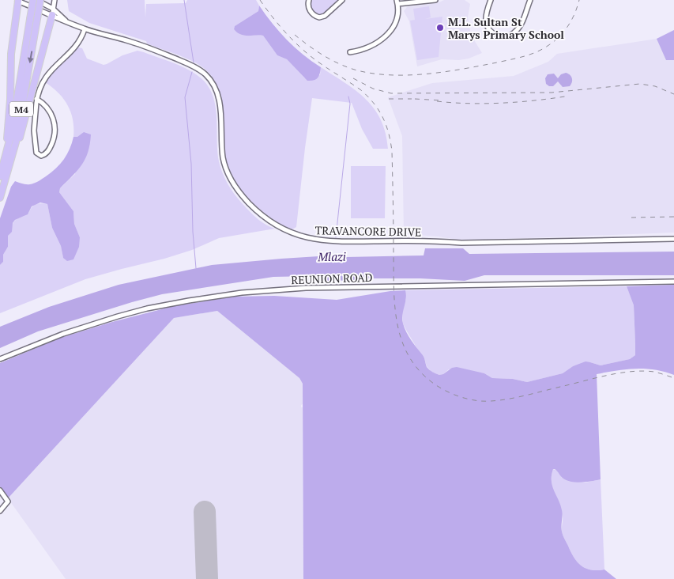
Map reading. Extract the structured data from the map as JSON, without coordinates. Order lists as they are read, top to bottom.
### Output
{
  "streets": {
    "highway": ["M4"],
    "street": ["TRAVANCORE DRIVE", "REUNION ROAD"]
  },
  "water": ["Mlazi"],
  "places": ["M.L. Sultan St Marys Primary School"]
}
